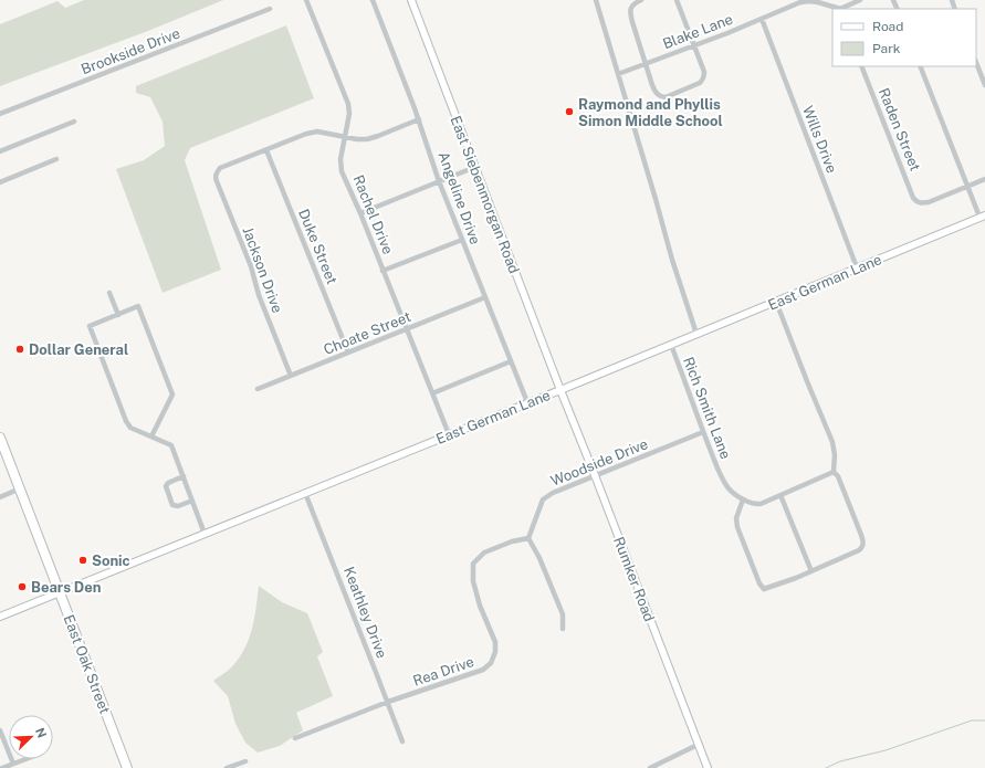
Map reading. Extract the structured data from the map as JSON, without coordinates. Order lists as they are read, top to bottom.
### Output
{
  "streets": {
    "highway": ["East Oak Street"],
    "street": [
      "Blake Lane",
      "Brookside Drive",
      "Raden Street",
      "Wills Drive",
      "East Siebenmorgan Road",
      "Angeline Drive",
      "Rachel Drive",
      "Duke Street",
      "Jackson Drive",
      "East German Lane",
      "Choate Street",
      "Rich Smith Lane",
      "Woodside Drive",
      "Rumker Road",
      "Keathley Drive",
      "Rea Drive"
    ]
  },
  "crossings": [
    ["Blake Lane", "Wills Drive"],
    ["Wills Drive", "East German Lane"],
    ["East Siebenmorgan Road", "East German Lane"],
    ["East Siebenmorgan Road", "Rumker Road"],
    ["Angeline Drive", "East German Lane"],
    ["Angeline Drive", "Choate Street"],
    ["Rachel Drive", "East German Lane"],
    ["Rachel Drive", "Choate Street"],
    ["Duke Street", "Jackson Drive"],
    ["Duke Street", "Choate Street"],
    ["Jackson Drive", "Choate Street"],
    ["East German Lane", "Rich Smith Lane"],
    ["East German Lane", "Rumker Road"],
    ["East German Lane", "Keathley Drive"],
    ["East German Lane", "East Oak Street"],
    ["Rich Smith Lane", "Woodside Drive"],
    ["Woodside Drive", "Rumker Road"],
    ["Woodside Drive", "Rea Drive"],
    ["Keathley Drive", "Rea Drive"]
  ],
  "places": [
    "Raymond and Phyllis Simon Middle School",
    "Dollar General",
    "Sonic",
    "Bears Den"
  ],
  "legend": ["Road", "Park"],
  "north": "top right"
}
